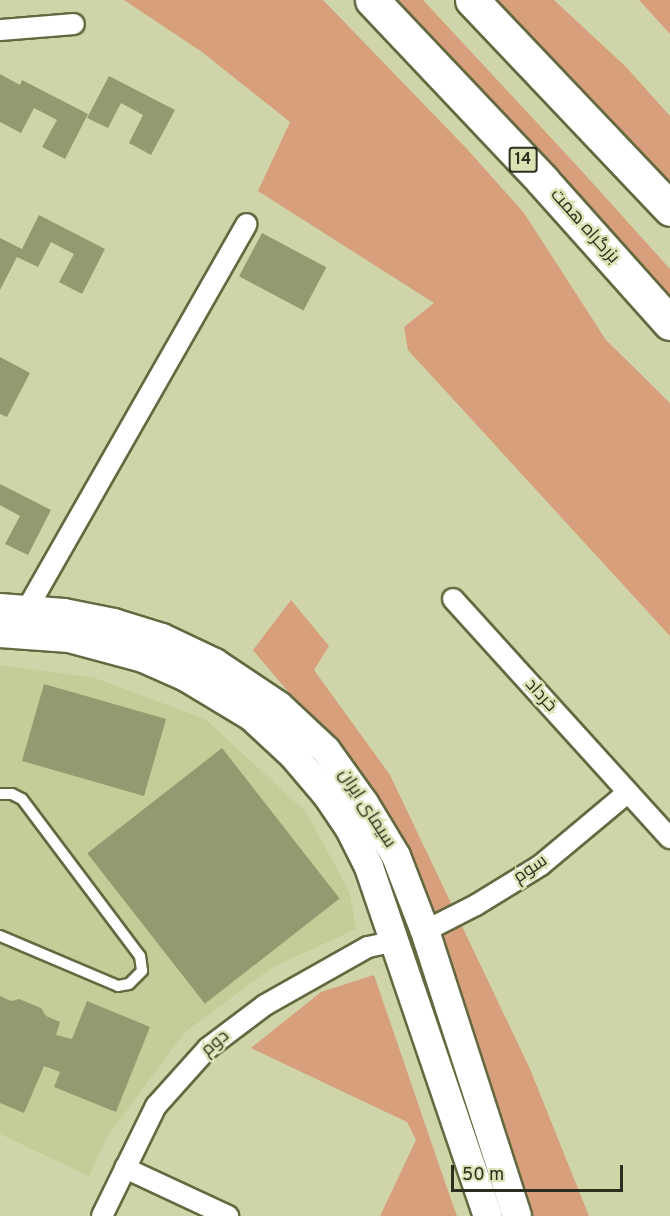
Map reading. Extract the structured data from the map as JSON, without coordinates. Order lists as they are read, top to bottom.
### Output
{
  "streets": {
    "highway": ["14", "بزرگراه همت"],
    "street": [
      "خرداد",
      "سیمای ایران",
      "سوم",
      "دوم"
    ]
  },
  "crossings": [
    ["خرداد", "سوم"],
    ["سیمای ایران", "سوم"],
    ["سیمای ایران", "دوم"]
  ],
  "scale_bar": "50 m"
}
